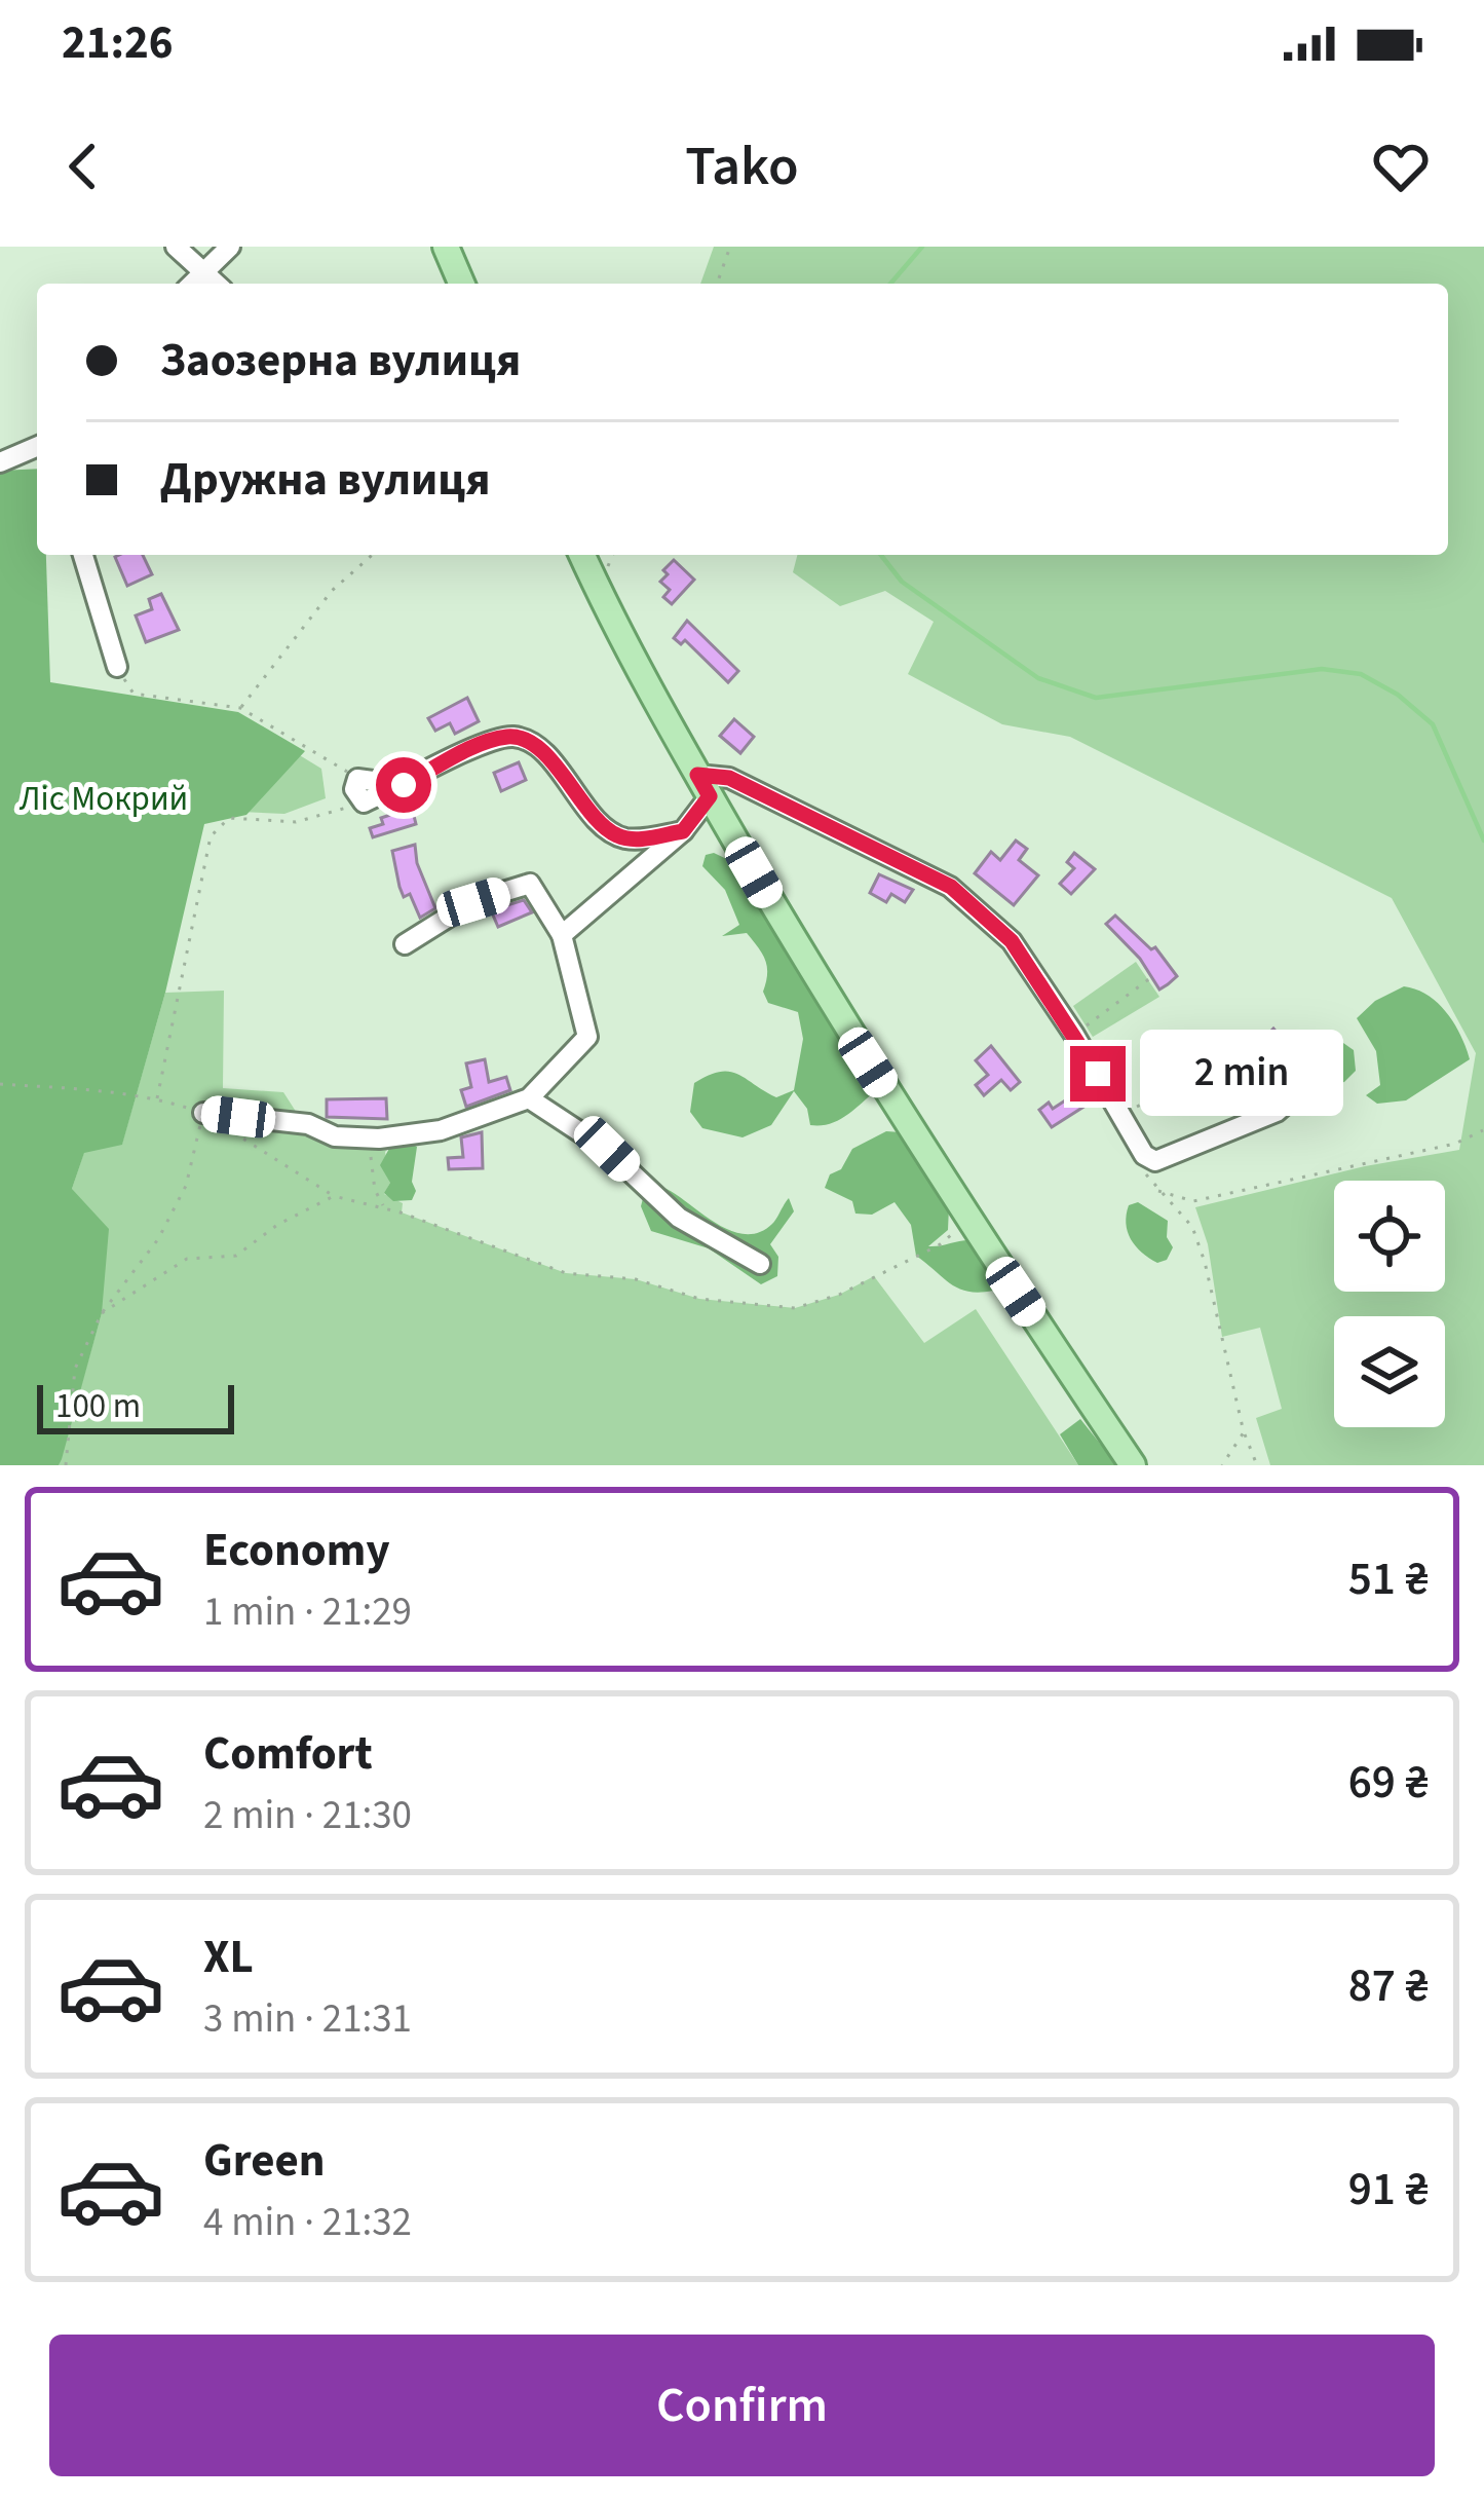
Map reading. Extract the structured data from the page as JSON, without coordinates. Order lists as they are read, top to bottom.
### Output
{
  "parks": ["Ліс Мокрий"],
  "scale_bar": "100 m",
  "page": {
    "status": "21:26",
    "header": "Tako",
    "banner": ["Заозерна вулиця", "Дружна вулиця"],
    "bubble": "2 min",
    "scale": "100 m",
    "list": [
      {
        "name": "Economy",
        "note": "1 min · 21:29",
        "value": "51 ₴"
      },
      {
        "name": "Comfort",
        "note": "2 min · 21:30",
        "value": "69 ₴"
      },
      {
        "name": "XL",
        "note": "3 min · 21:31",
        "value": "87 ₴"
      },
      {
        "name": "Green",
        "note": "4 min · 21:32",
        "value": "91 ₴"
      }
    ],
    "buttons": "Confirm"
  }
}
